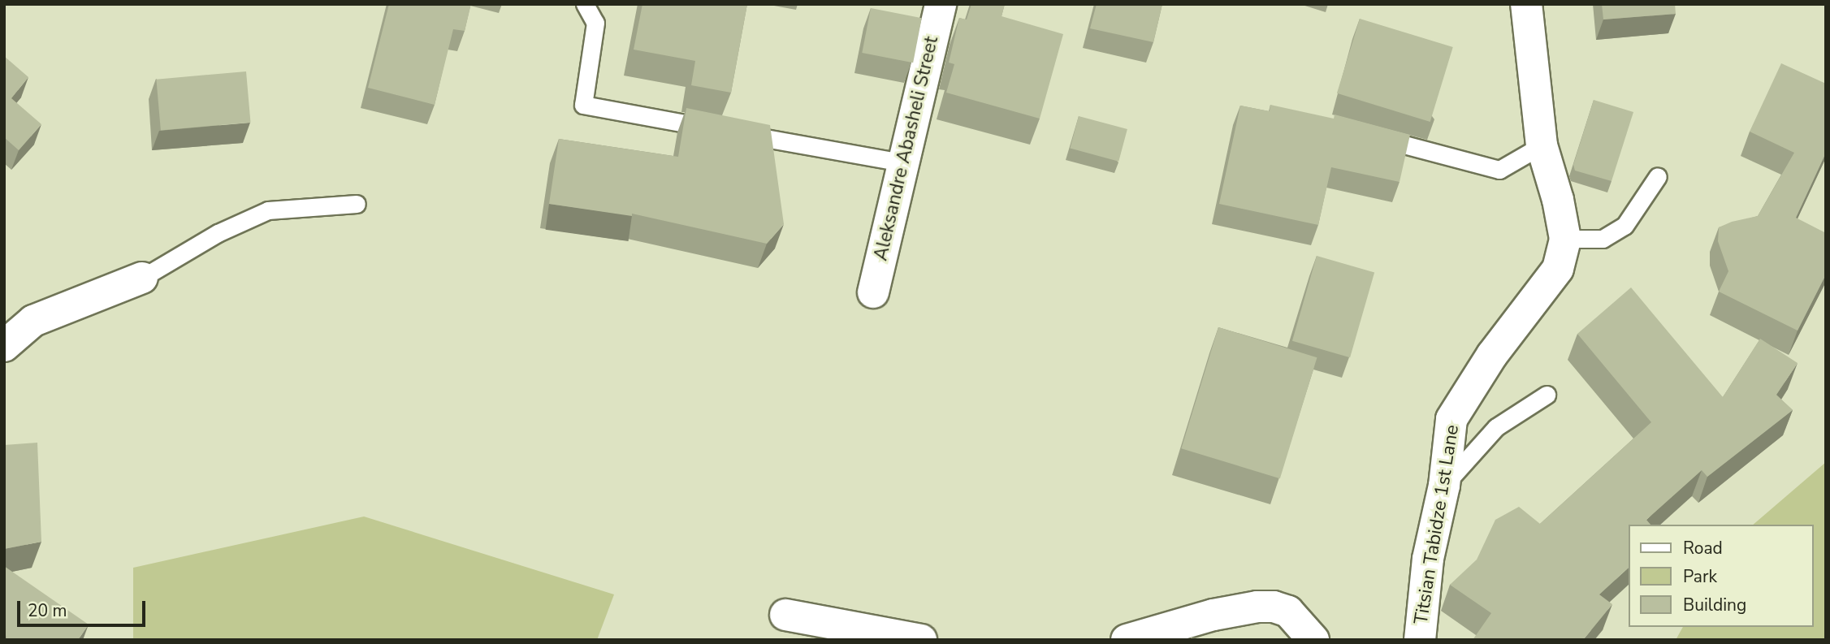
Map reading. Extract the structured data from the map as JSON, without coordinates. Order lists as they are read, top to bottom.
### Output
{
  "streets": {
    "street": ["Aleksandre Abasheli Street", "Titsian Tabidze 1st Lane"]
  },
  "legend": ["Road", "Park", "Building"],
  "scale_bar": "20 m"
}
